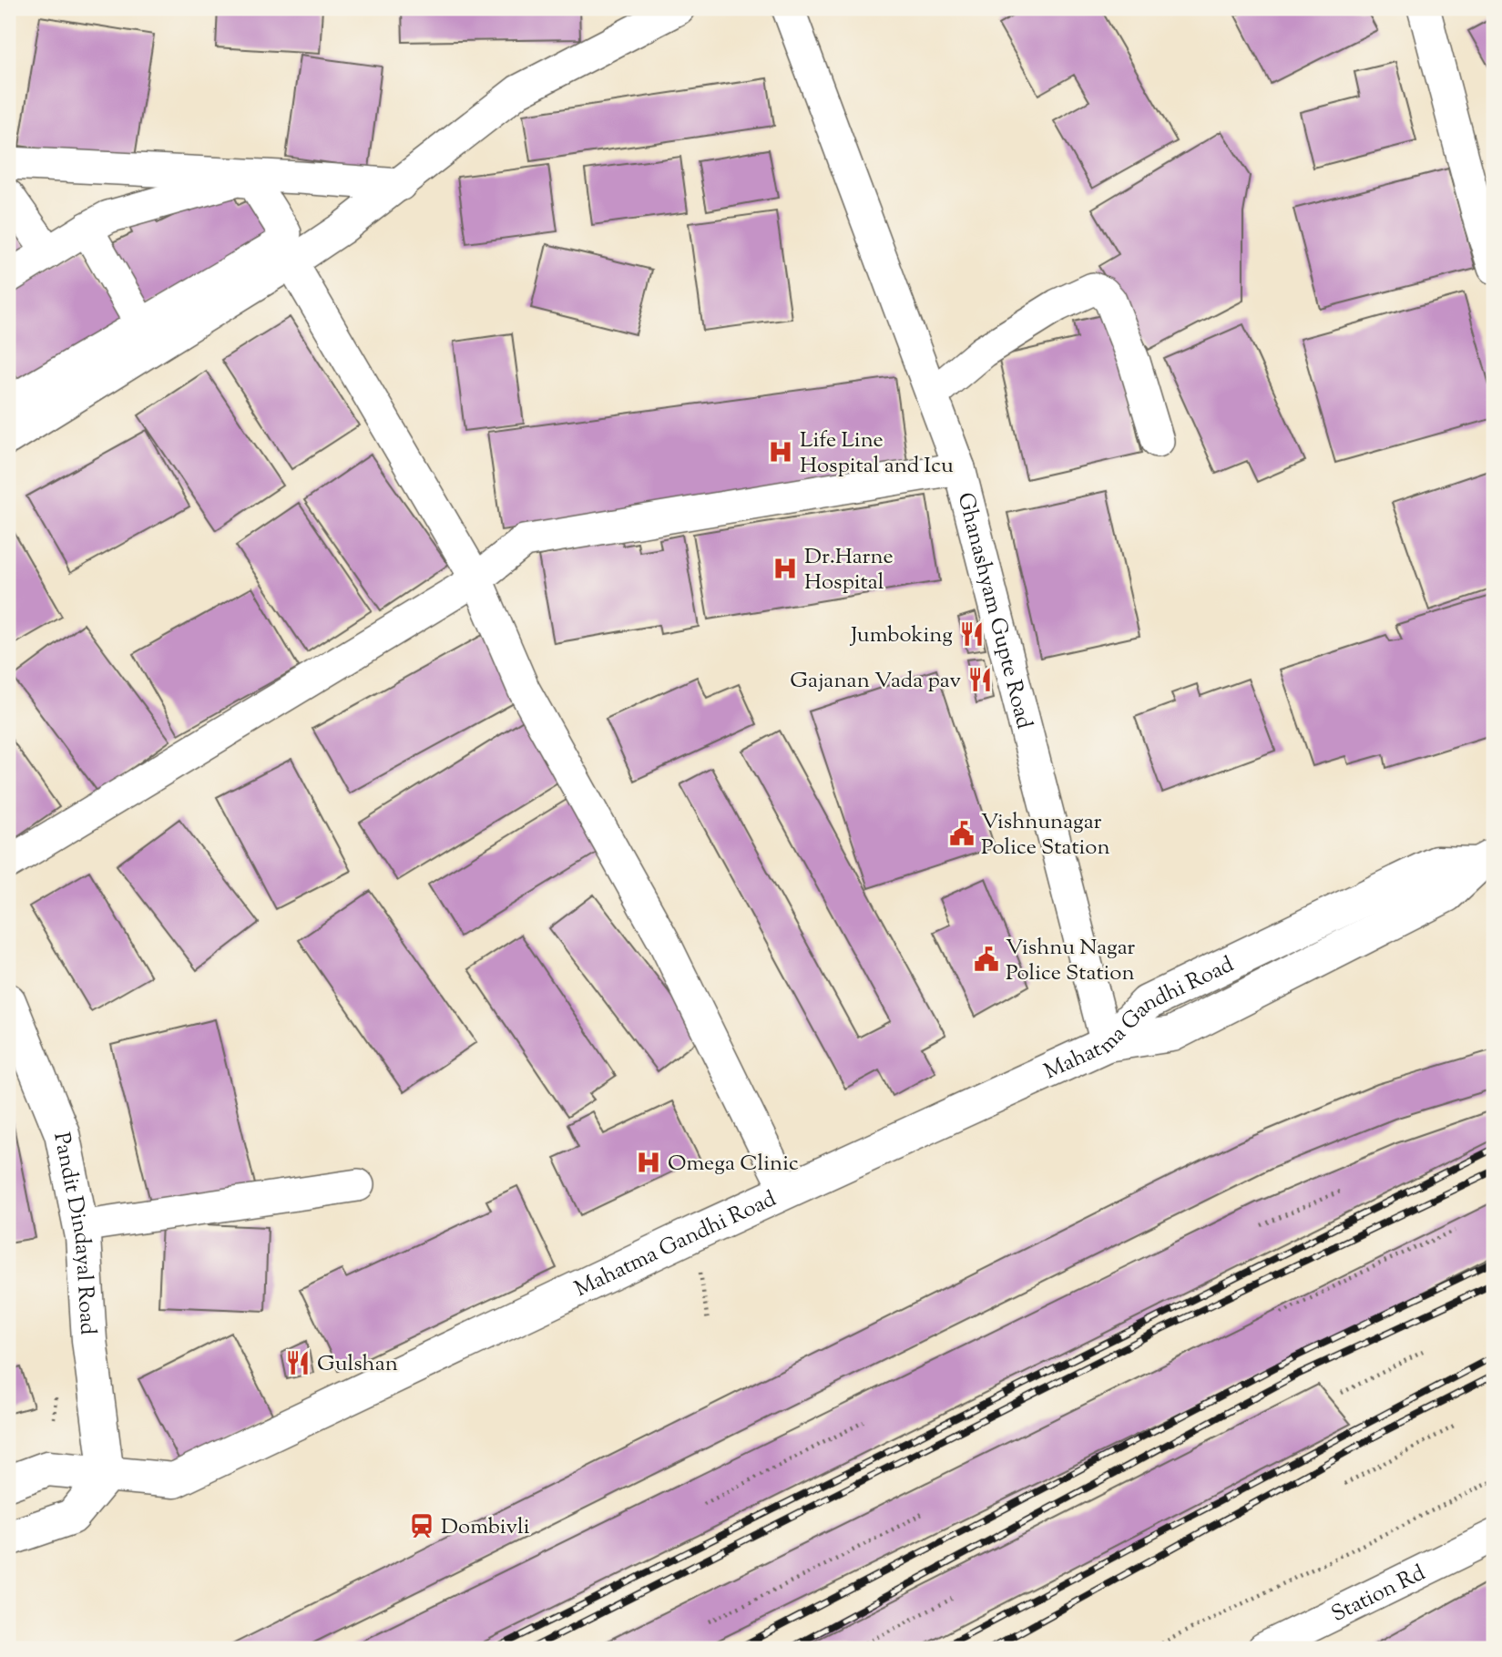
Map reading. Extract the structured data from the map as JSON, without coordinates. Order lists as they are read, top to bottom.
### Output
{
  "streets": {
    "street": [
      "Ghanashyam Gupte Road",
      "Mahatma Gandhi Road",
      "Pandit Dindayal Road",
      "Station Rd"
    ]
  },
  "crossings": [
    ["Ghanashyam Gupte Road", "Mahatma Gandhi Road"],
    ["Mahatma Gandhi Road", "Pandit Dindayal Road"]
  ],
  "places": {
    "hospital": ["Life Line Hospital and Icu", "Dr.Harne Hospital", "Omega Clinic"],
    "restaurant": ["Jumboking", "Gajanan Vada pav", "Gulshan"],
    "public building": ["Vishnunagar Police Station", "Vishnu Nagar Police Station"],
    "station": ["Dombivli"]
  }
}
